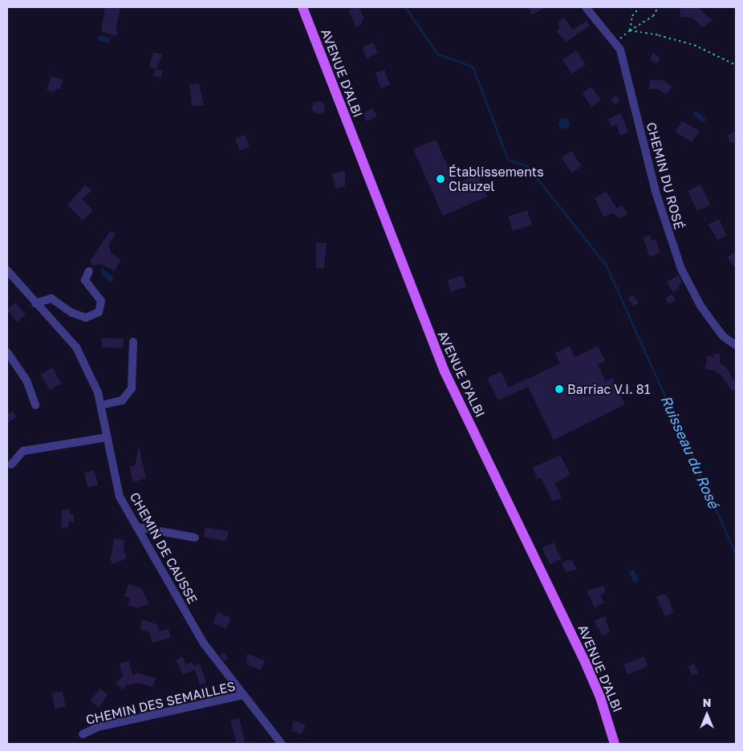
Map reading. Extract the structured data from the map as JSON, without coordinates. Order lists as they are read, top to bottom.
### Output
{
  "streets": {
    "main road": ["AVENUE D'ALBI"],
    "street": ["CHEMIN DU ROSÉ", "CHEMIN DE CAUSSE", "CHEMIN DES SEMAILLES"]
  },
  "crossings": [
    ["CHEMIN DE CAUSSE", "CHEMIN DES SEMAILLES"]
  ],
  "water": ["Ruisseau du Rosé"],
  "places": ["Établissements Clauzel", "Barriac V.I. 81"],
  "north": "top"
}
